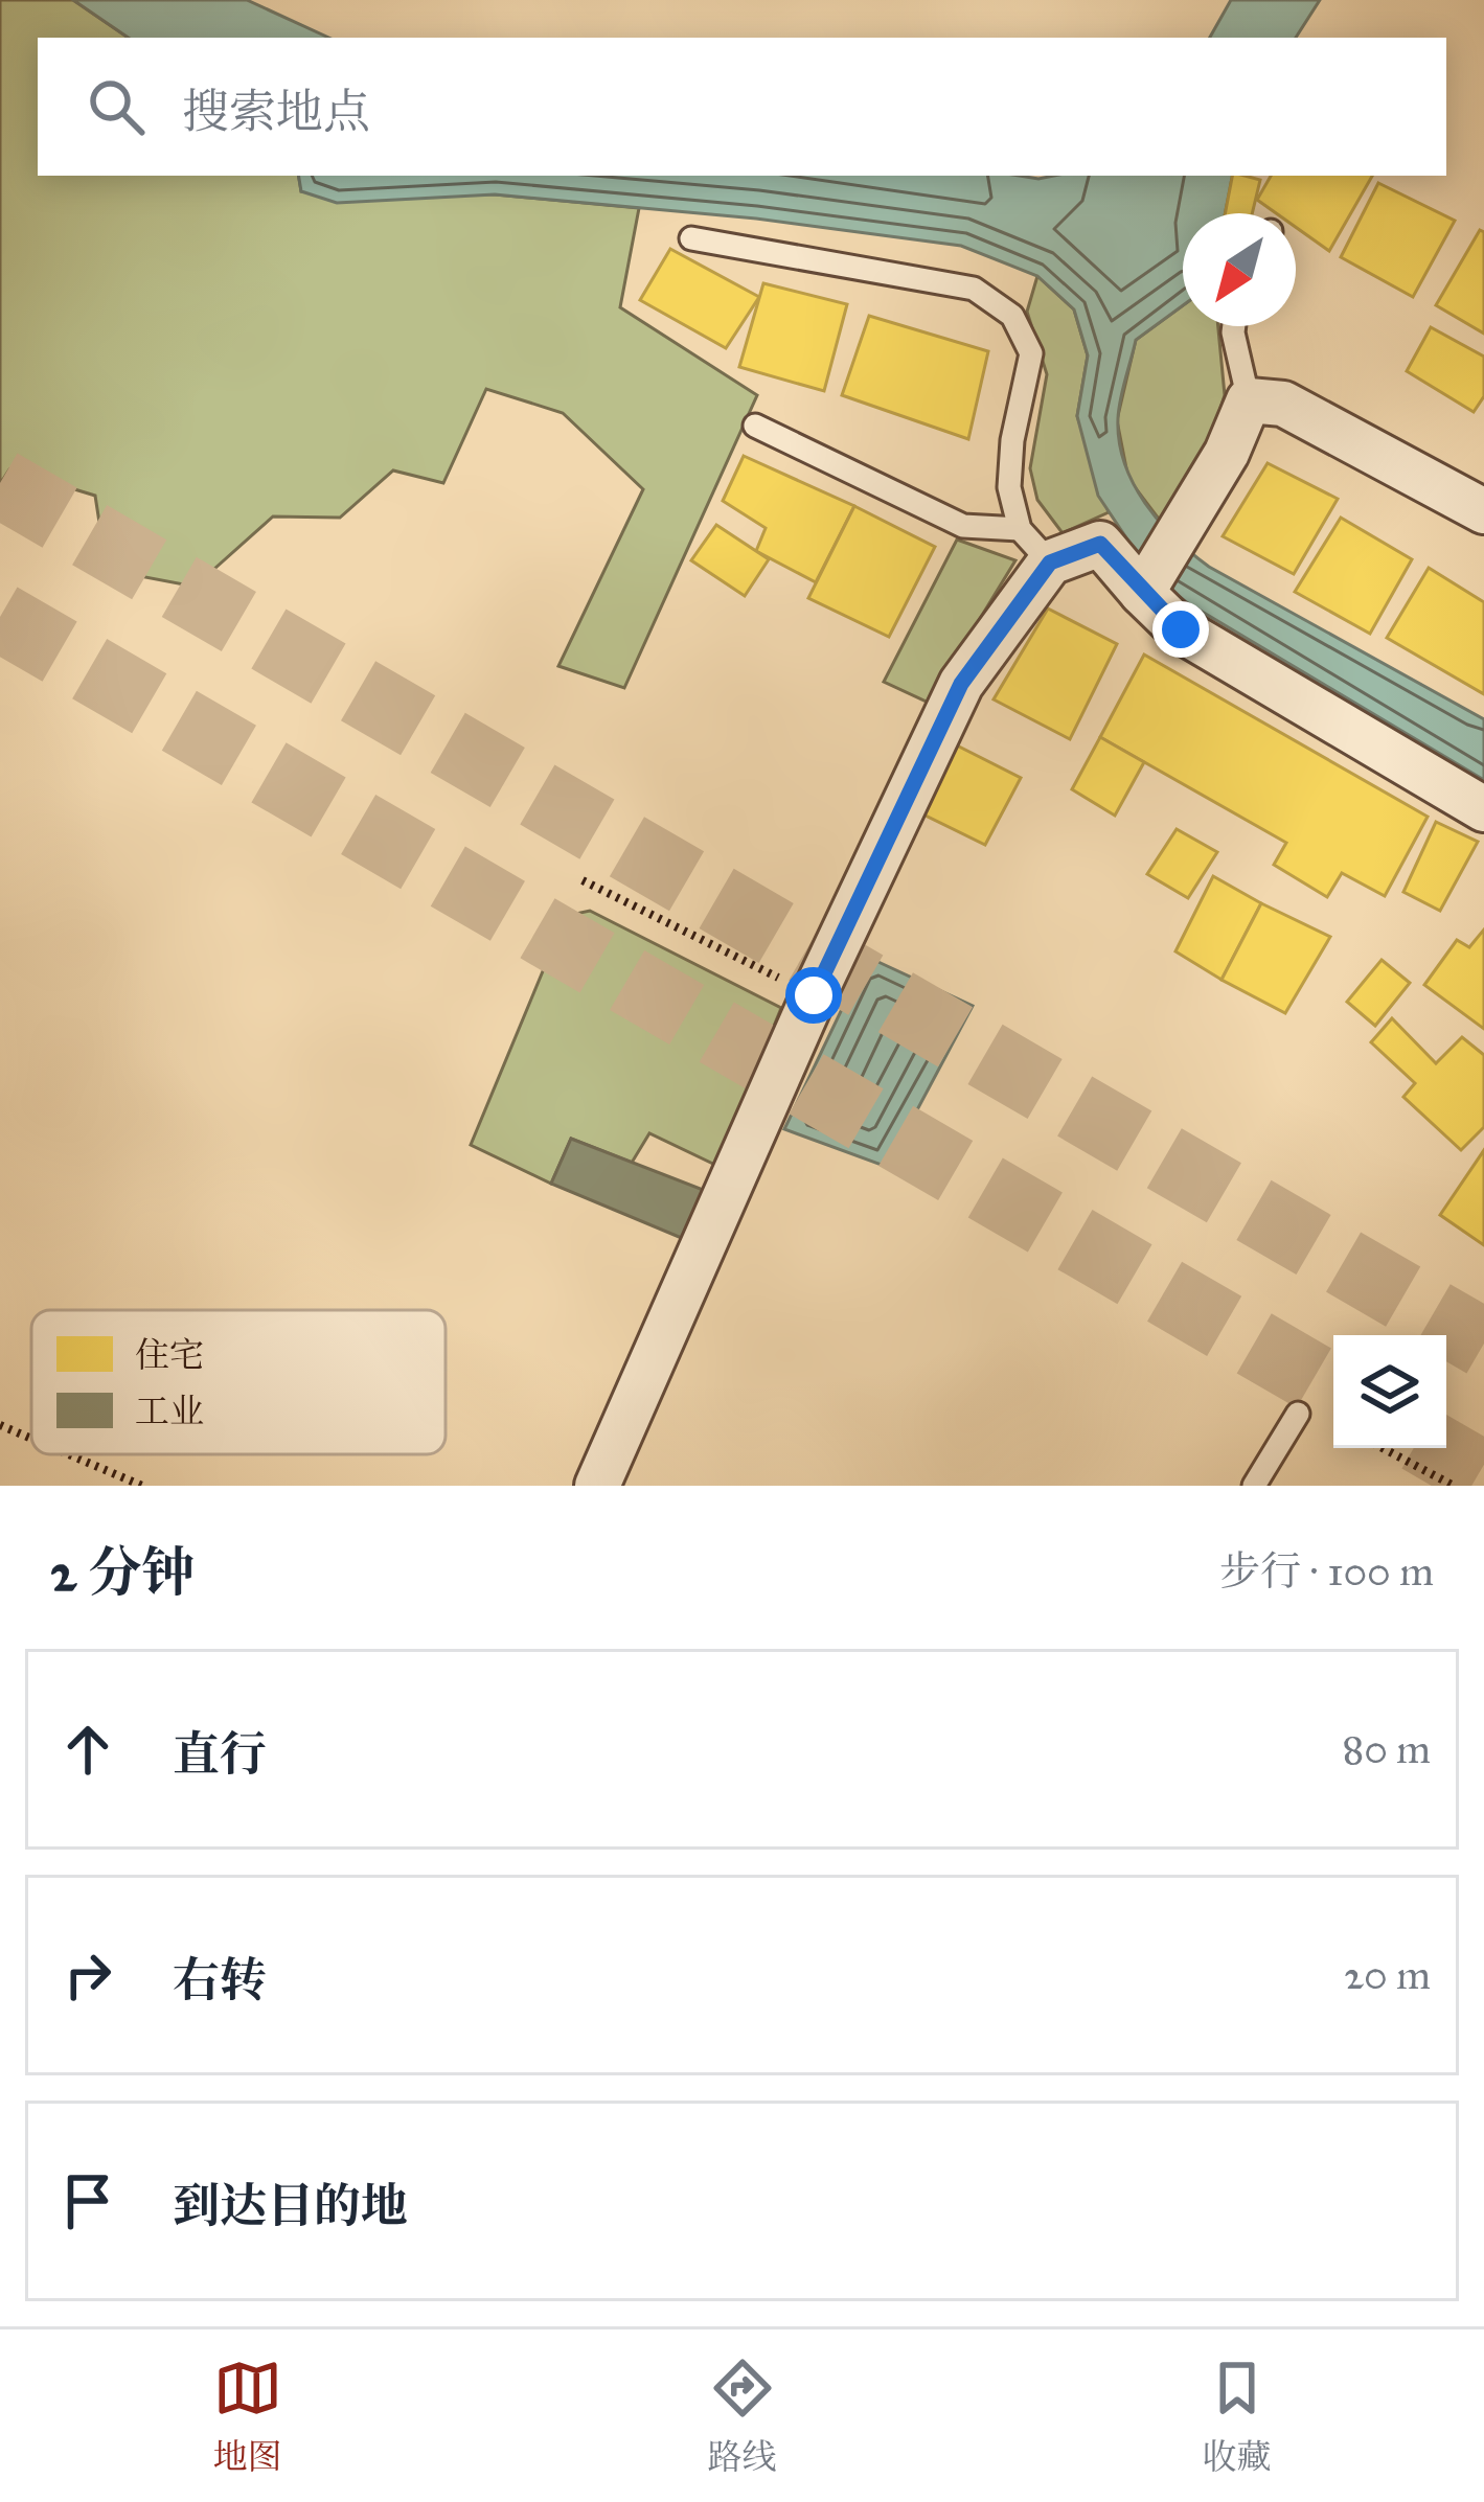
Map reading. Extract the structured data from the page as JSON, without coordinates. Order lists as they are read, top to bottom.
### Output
{
  "legend": ["住宅", "工业"],
  "north": "bottom left",
  "page": {
    "search": "搜索地点",
    "heading": ["2 分钟", "步行 · 100 m"],
    "list": [
      ["直行", "80 m"],
      ["右转", "20 m"],
      "到达目的地"
    ],
    "nav": ["地图", "路线", "收藏"]
  }
}
